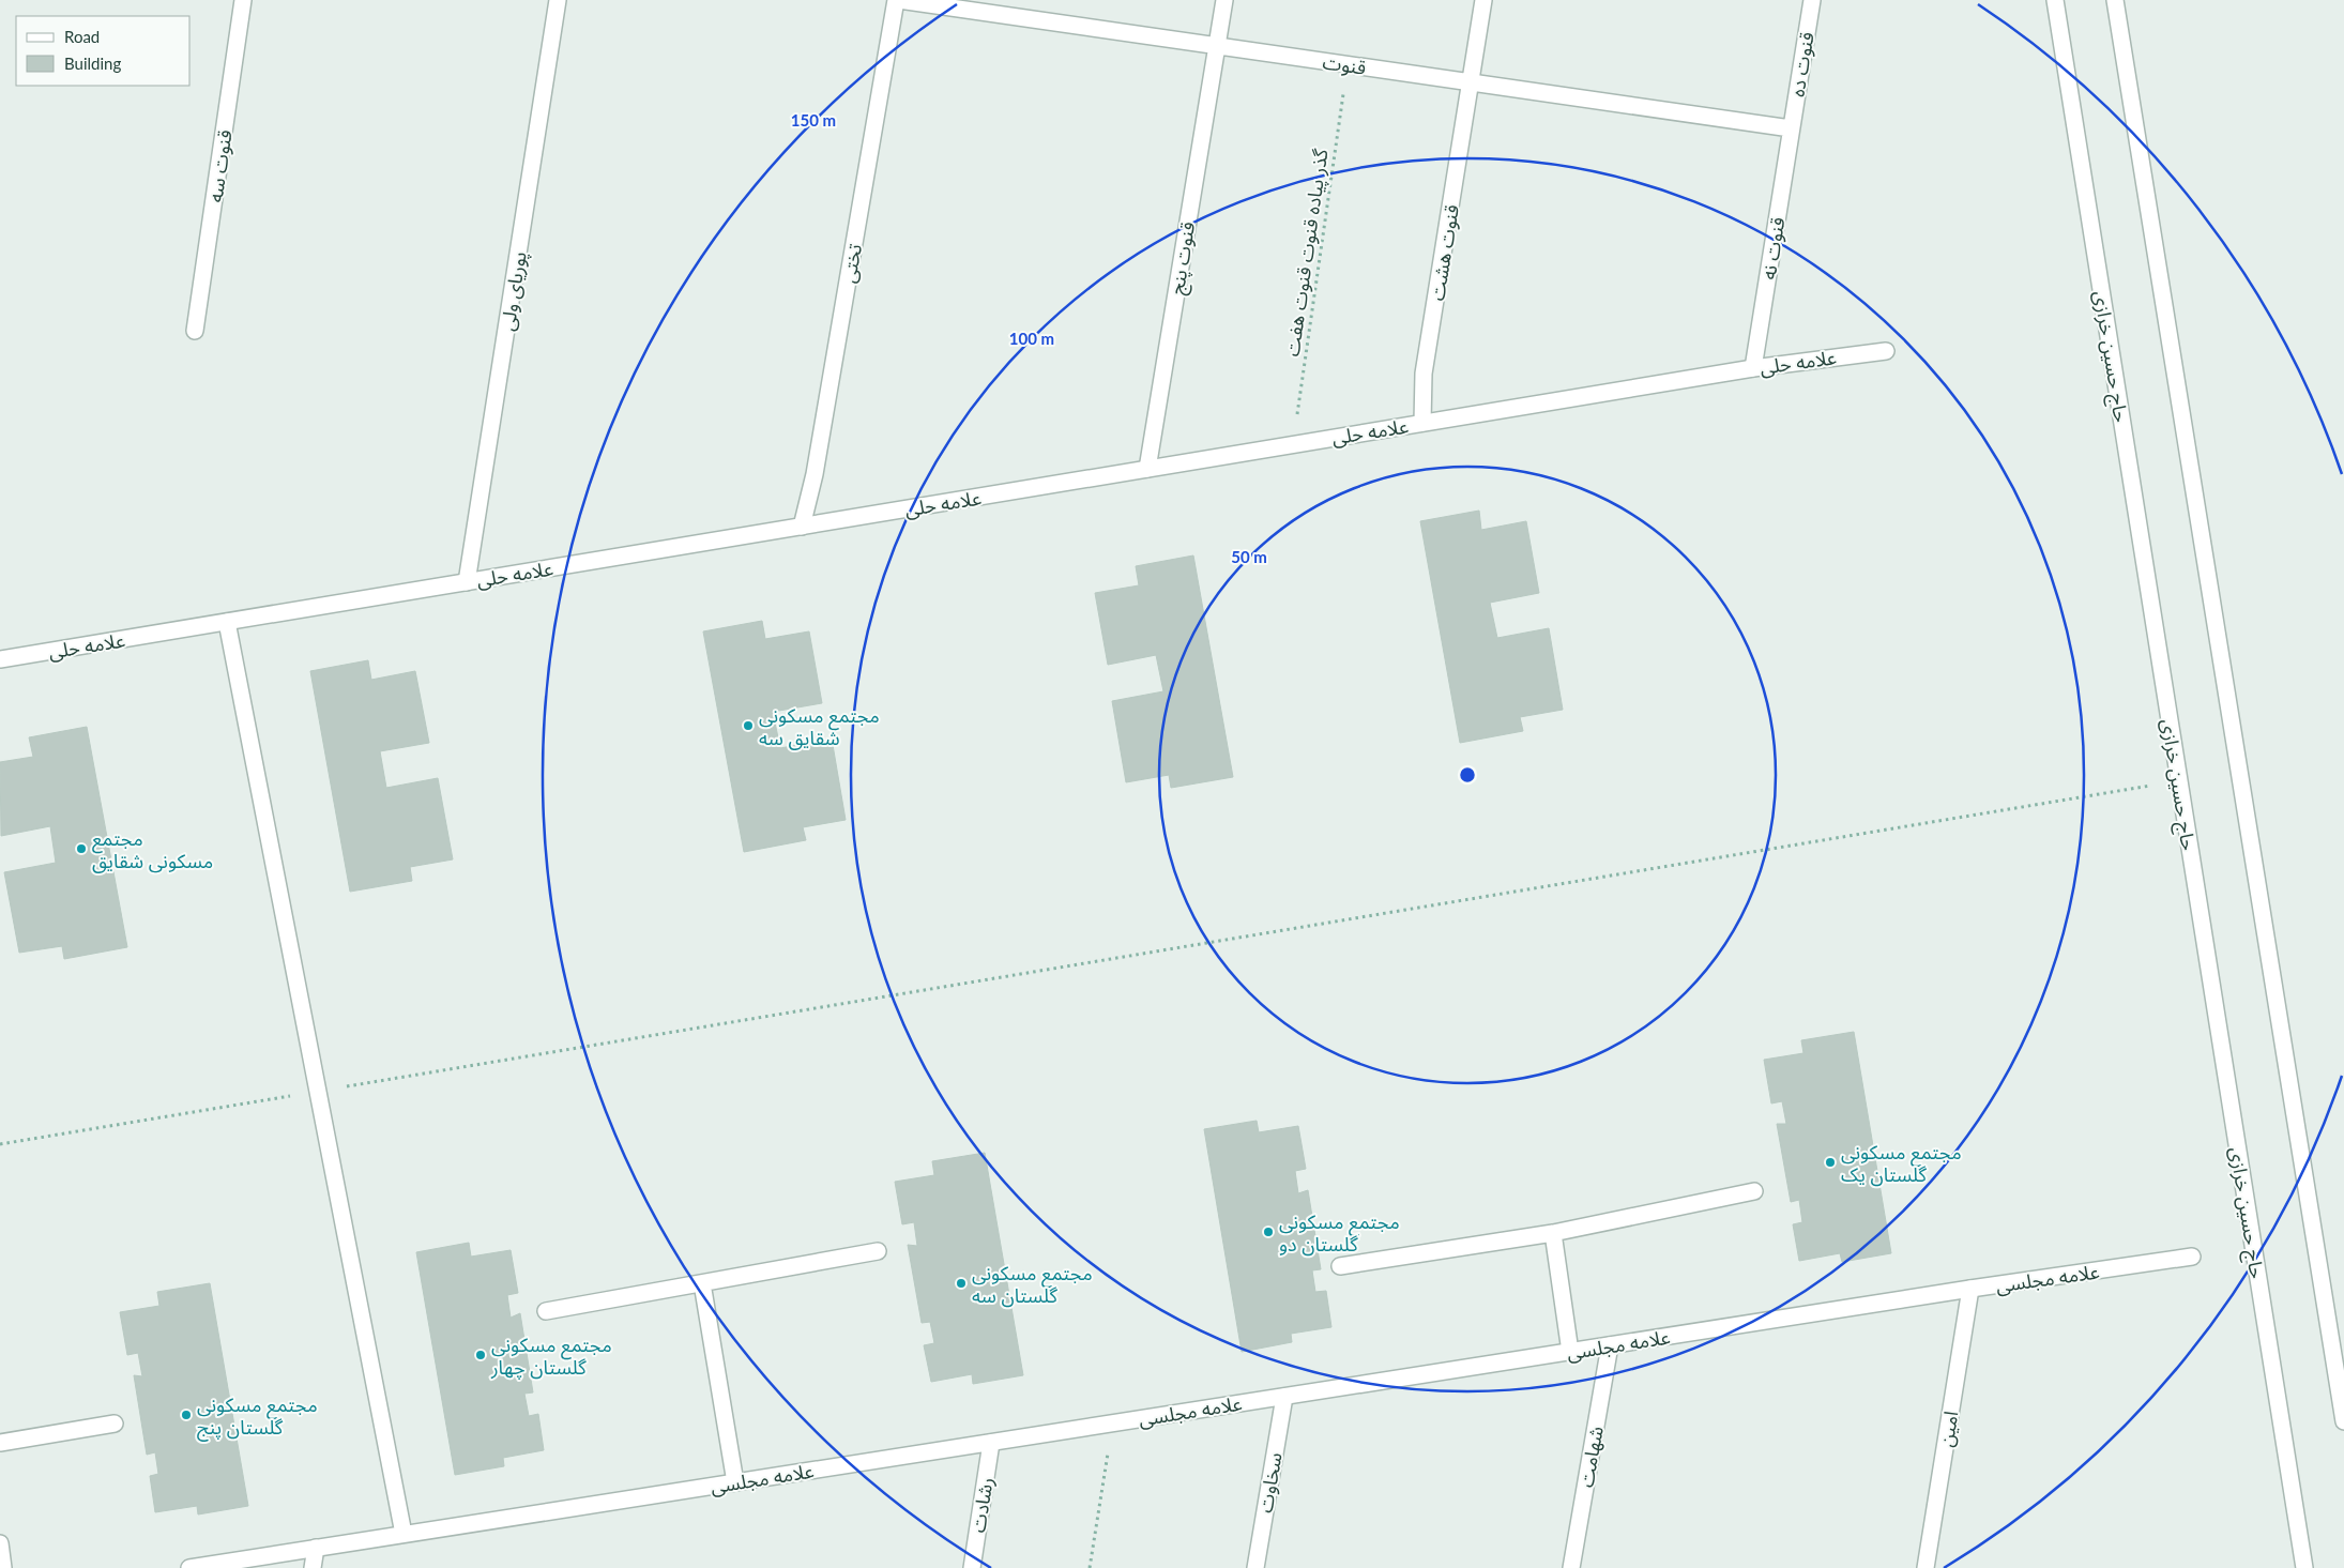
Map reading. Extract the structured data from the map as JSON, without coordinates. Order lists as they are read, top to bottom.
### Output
{
  "streets": {
    "street": [
      "قنوت",
      "قنوت ده",
      "قنوت سه",
      "قنوت نه",
      "قنوت هشت",
      "قنوت پنج",
      "تختی",
      "پوریای ولی",
      "حاج حسین خرازی",
      "علامه حلی",
      "علامه مجلسی",
      "امین",
      "شهامت",
      "سخاوت",
      "رشادت"
    ],
    "path": ["گذر پیاده قنوت قنوت هفت"]
  },
  "crossings": [
    ["قنوت", "قنوت ده"],
    ["قنوت", "قنوت نه"],
    ["قنوت", "گذر پیاده قنوت قنوت هفت"],
    ["قنوت", "قنوت هشت"],
    ["قنوت", "قنوت پنج"],
    ["قنوت", "تختی"],
    ["قنوت ده", "قنوت نه"],
    ["قنوت نه", "علامه حلی"],
    ["گذر پیاده قنوت قنوت هفت", "علامه حلی"],
    ["قنوت هشت", "علامه حلی"],
    ["قنوت پنج", "علامه حلی"],
    ["تختی", "علامه حلی"],
    ["پوریای ولی", "علامه حلی"],
    ["علامه مجلسی", "امین"],
    ["علامه مجلسی", "شهامت"],
    ["علامه مجلسی", "سخاوت"],
    ["علامه مجلسی", "رشادت"]
  ],
  "places": [
    "مجتمع مسکونی شقایق سه",
    "مجتمع مسکونی شقایق",
    "مجتمع مسکونی گلستان یک",
    "مجتمع مسکونی گلستان دو",
    "مجتمع مسکونی گلستان سه",
    "مجتمع مسکونی گلستان چهار",
    "مجتمع مسکونی گلستان پنج"
  ],
  "legend": ["Road", "Building"],
  "rings": ["150 m", "100 m", "50 m"]
}
